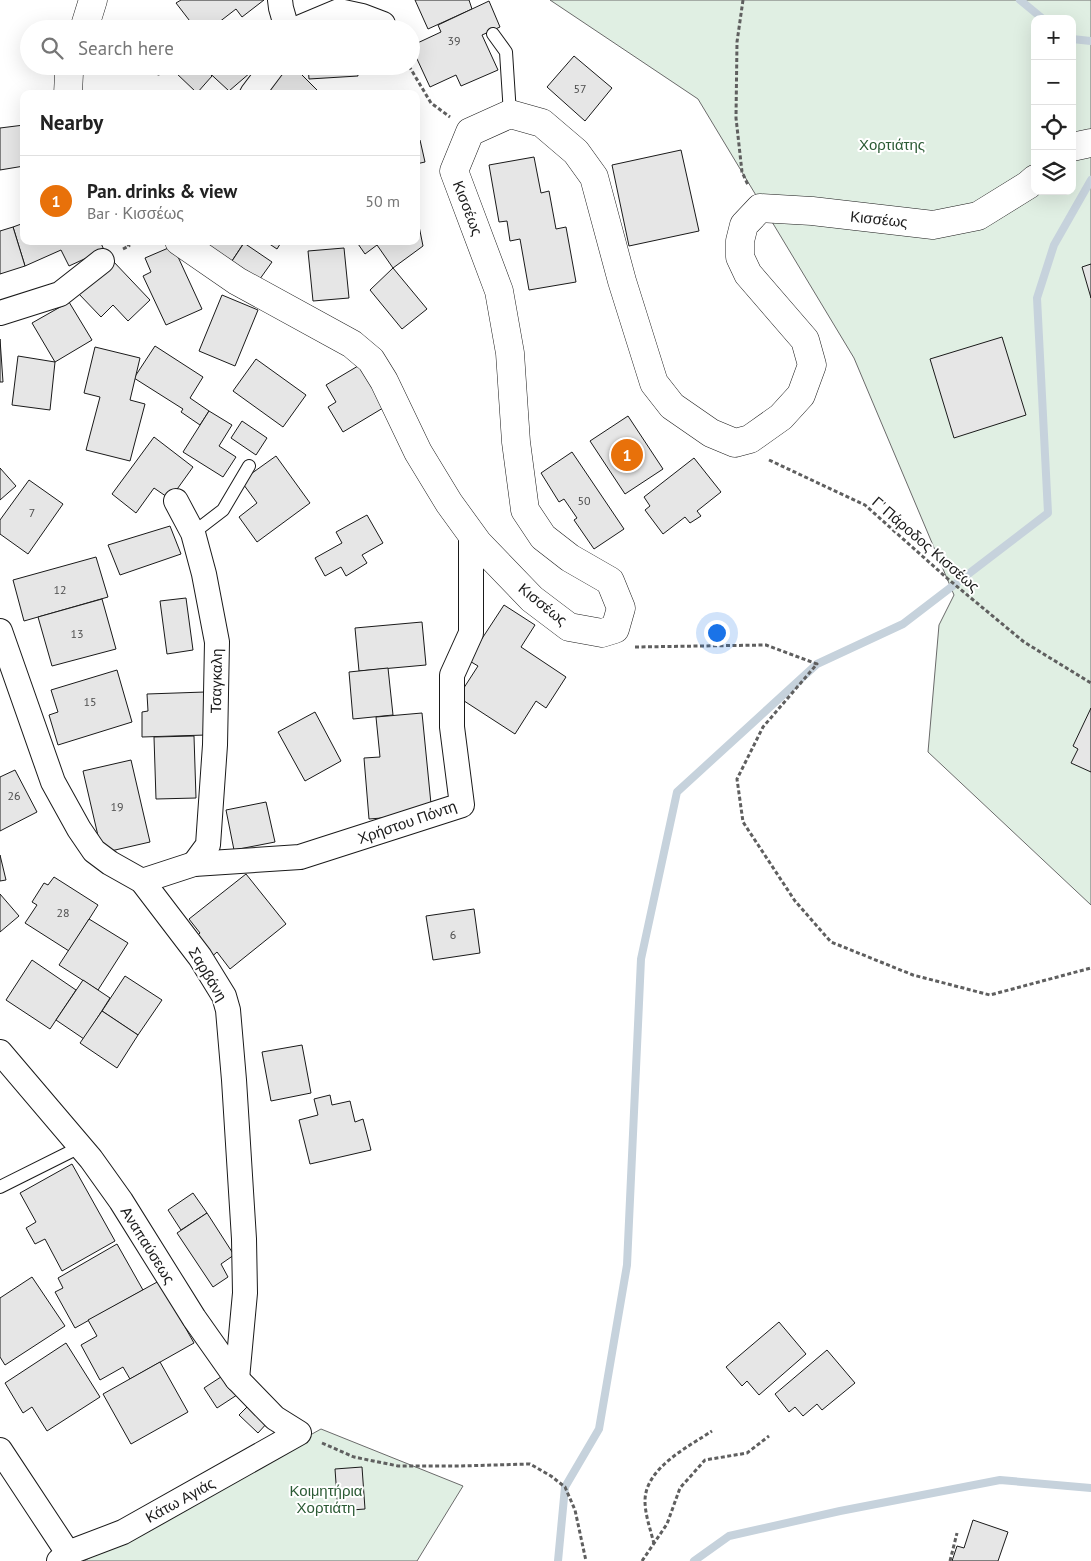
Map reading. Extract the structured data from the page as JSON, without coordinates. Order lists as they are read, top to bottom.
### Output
{
  "streets": {
    "street": [
      "Κισσέως",
      "Τσαγκαλη",
      "Χρήστου Πόντη",
      "Σαρβάνη",
      "Αναπαύσεως",
      "Κάτω Αγιάς"
    ],
    "path": ["Γ' Πάροδος Κισσέως"]
  },
  "crossings": [
    ["Κισσέως", "Χρήστου Πόντη"],
    ["Τσαγκαλη", "Χρήστου Πόντη"],
    ["Χρήστου Πόντη", "Σαρβάνη"],
    ["Σαρβάνη", "Αναπαύσεως"],
    ["Αναπαύσεως", "Κάτω Αγιάς"]
  ],
  "parks": ["Χορτιάτης", "Κοιμητήρια Χορτιάτη"],
  "house_numbers": [
    "39",
    "57",
    "50",
    "7",
    "12",
    "13",
    "15",
    "26",
    "19",
    "28",
    "6"
  ],
  "page": {
    "map_buttons": ["+", "−"],
    "search": "Search here",
    "heading": "Nearby",
    "list": [
      {
        "mark": "1",
        "name": "Pan. drinks & view",
        "note": "Bar · Κισσέως",
        "value": "50 m"
      }
    ],
    "pins": "1"
  }
}
